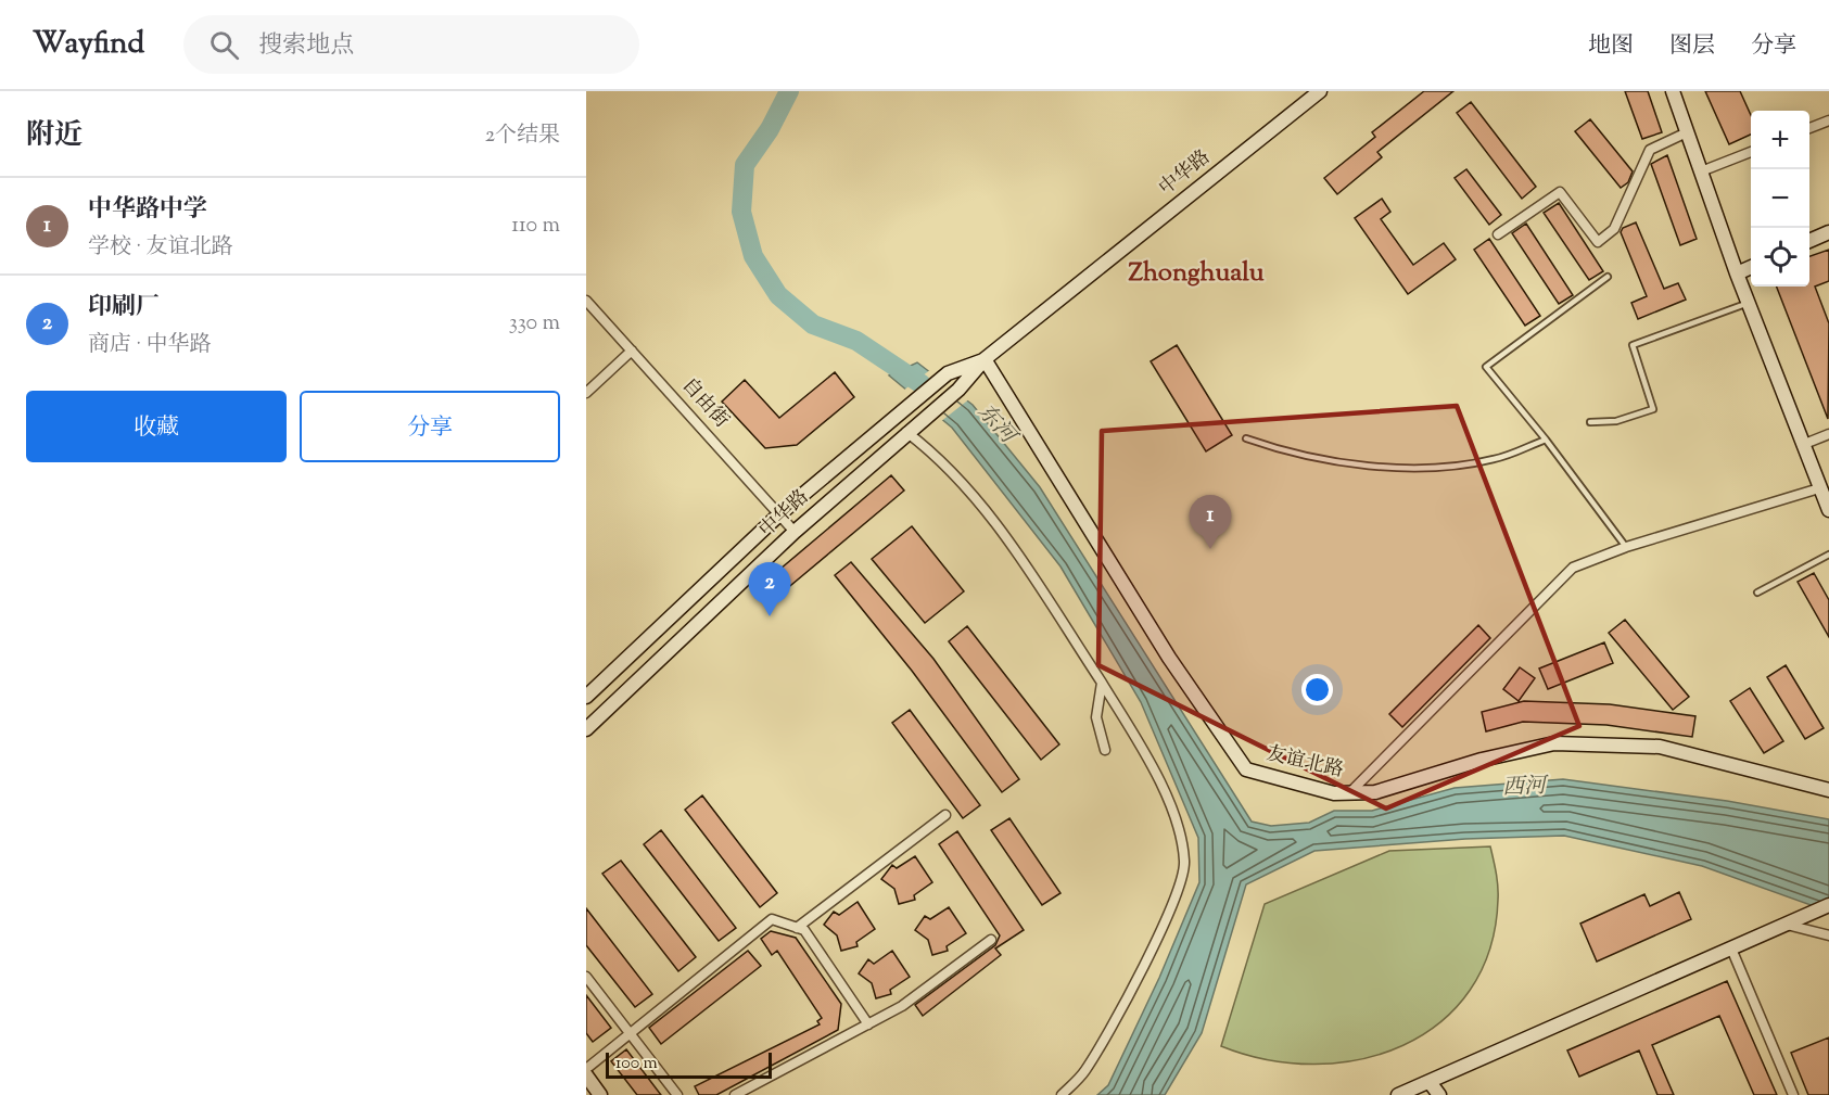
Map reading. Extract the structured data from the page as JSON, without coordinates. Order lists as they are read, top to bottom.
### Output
{
  "streets": {
    "street": ["中华路", "自由街", "友谊北路"]
  },
  "crossings": [
    ["中华路", "自由街"],
    ["中华路", "友谊北路"]
  ],
  "districts": ["Zhonghualu"],
  "water": ["东河", "西河"],
  "scale_bar": "100 m",
  "page": {
    "header": "Wayfind",
    "search": "搜索地点",
    "nav": ["地图", "图层", "分享"],
    "heading": ["附近", "2个结果"],
    "map_buttons": ["+", "−"],
    "list": [
      {
        "mark": "1",
        "name": "中华路中学",
        "note": "学校 · 友谊北路",
        "value": "110 m"
      },
      {
        "mark": "2",
        "name": "印刷厂",
        "note": "商店 · 中华路",
        "value": "330 m"
      }
    ],
    "buttons": ["收藏", "分享"],
    "pins": ["1", "2"],
    "scale": "100 m"
  }
}
